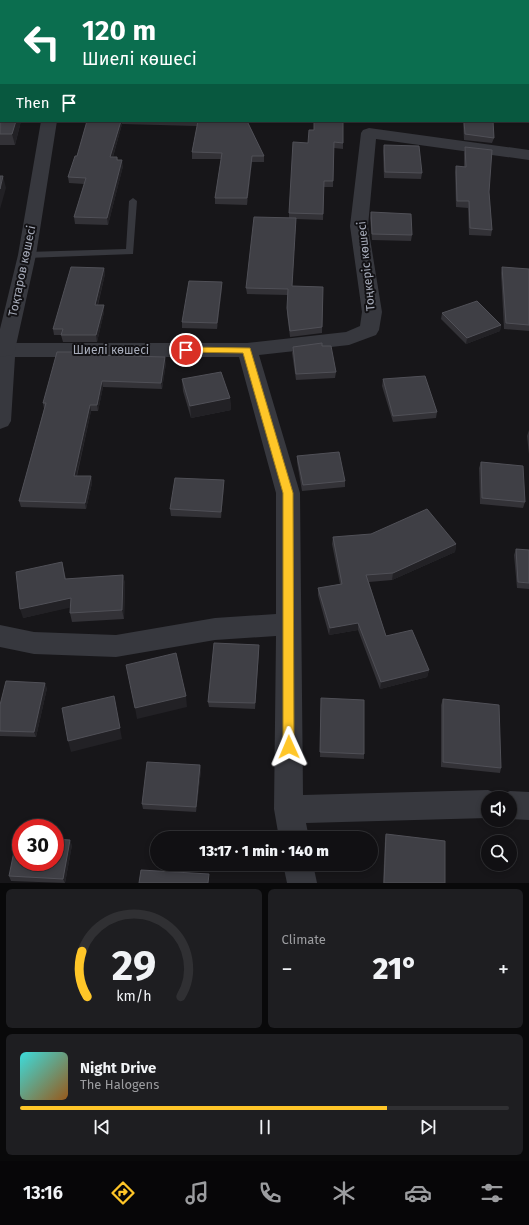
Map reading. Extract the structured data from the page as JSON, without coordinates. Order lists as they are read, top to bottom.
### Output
{
  "streets": {
    "street": ["Тоңкерiс көшесі", "Тоқтаров көшесі", "Шиелі көшесі"]
  },
  "crossings": [
    ["Тоңкерiс көшесі", "Шиелі көшесі"],
    ["Тоқтаров көшесі", "Шиелі көшесі"]
  ],
  "page": {
    "turn": ["120 m", "Шиелі көшесі"],
    "then": "Then",
    "limit": "30",
    "trip": "13:17 · 1 min · 140 m",
    "tile": "Climate",
    "heat": ["−", "21°", "+"],
    "song": ["Night Drive", "The Halogens"],
    "tabs": "13:16",
    "gauge": ["29", "km/h"]
  }
}
